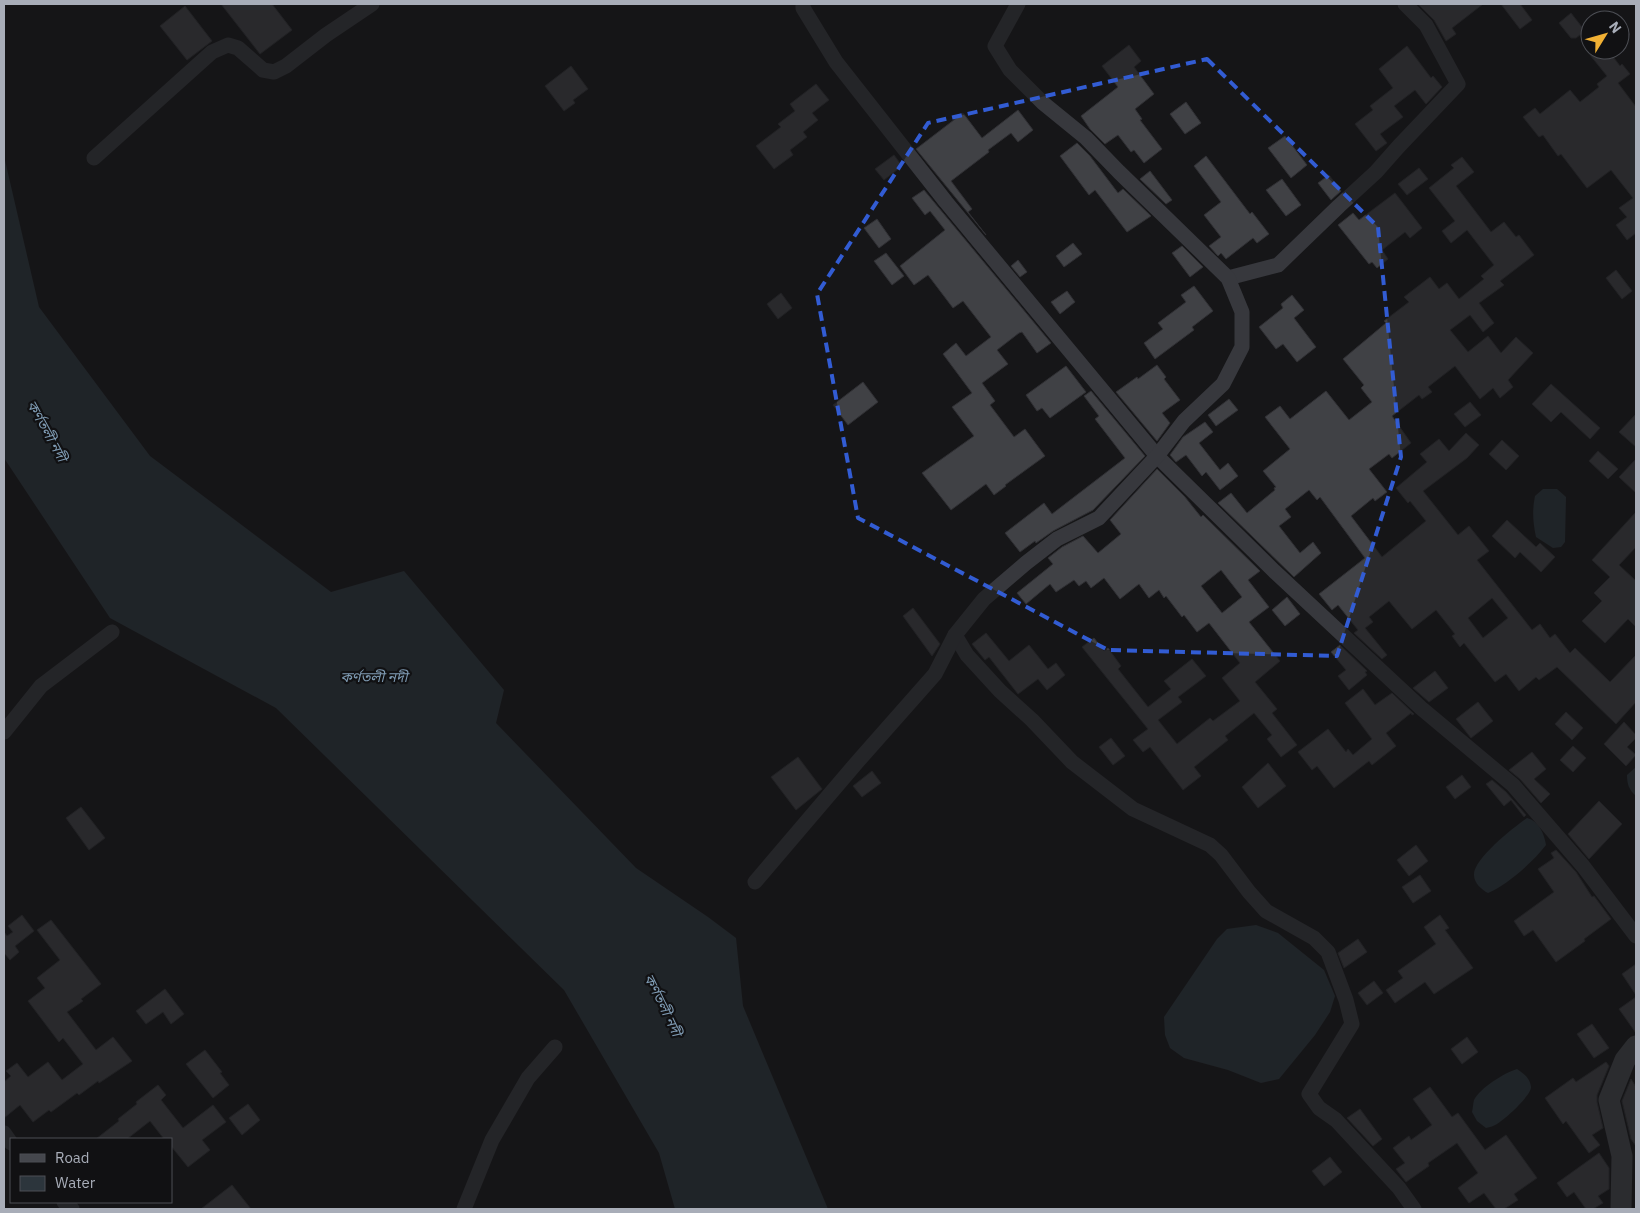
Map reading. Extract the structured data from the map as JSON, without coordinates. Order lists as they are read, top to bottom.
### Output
{
  "water": ["কর্ণতলী নদী"],
  "legend": ["Road", "Water"],
  "north": "top right"
}
